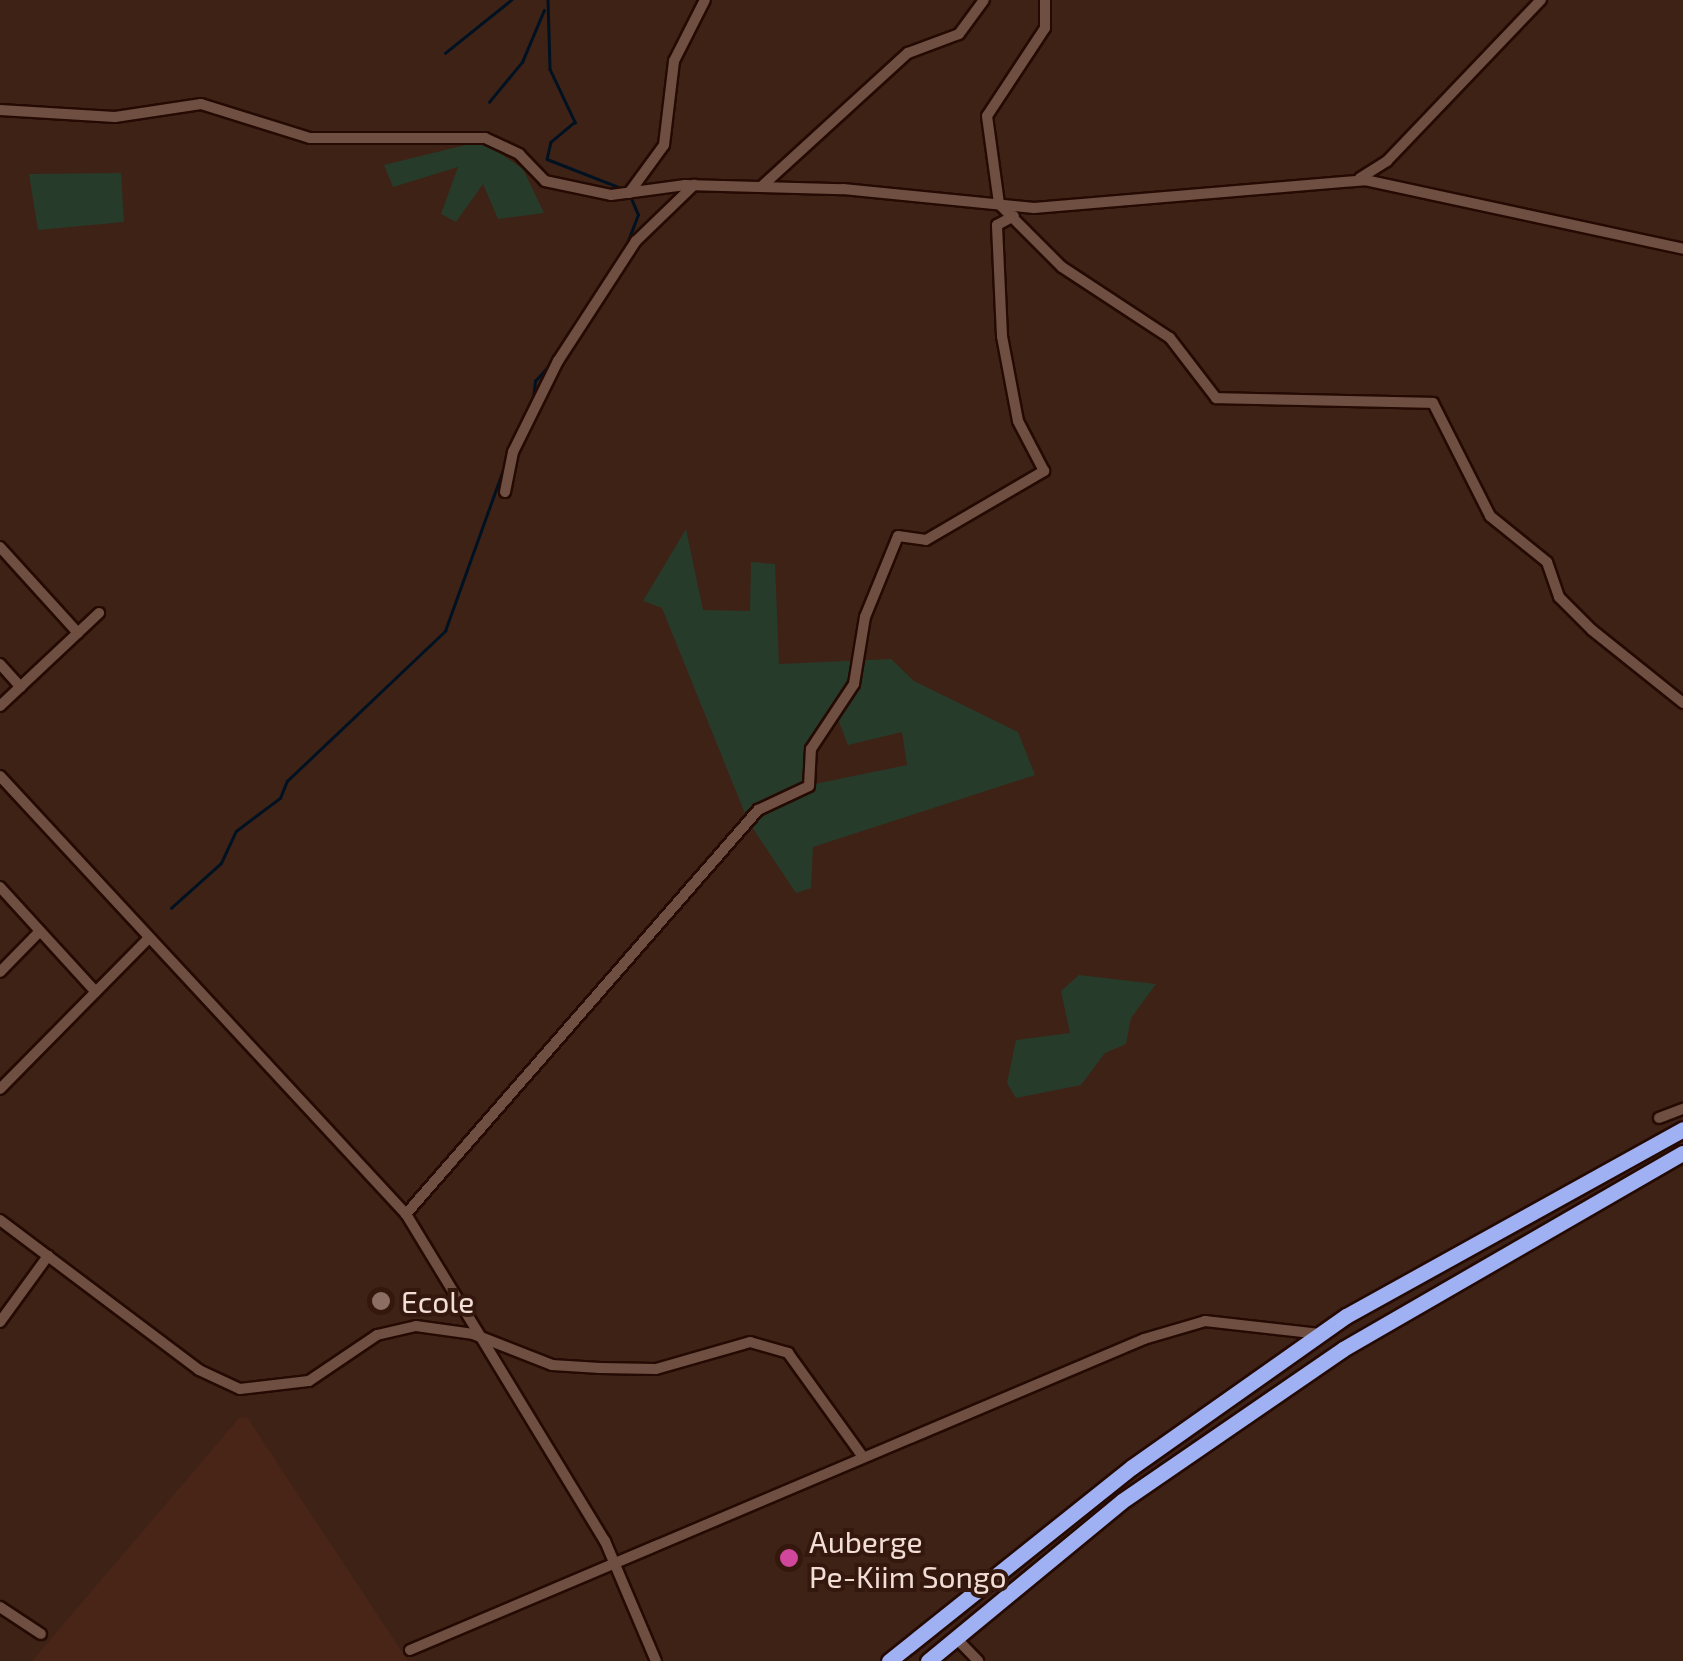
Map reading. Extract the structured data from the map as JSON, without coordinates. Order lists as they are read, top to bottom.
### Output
{
  "places": ["Ecole", "Auberge Pe-Kiim Songo"]
}
